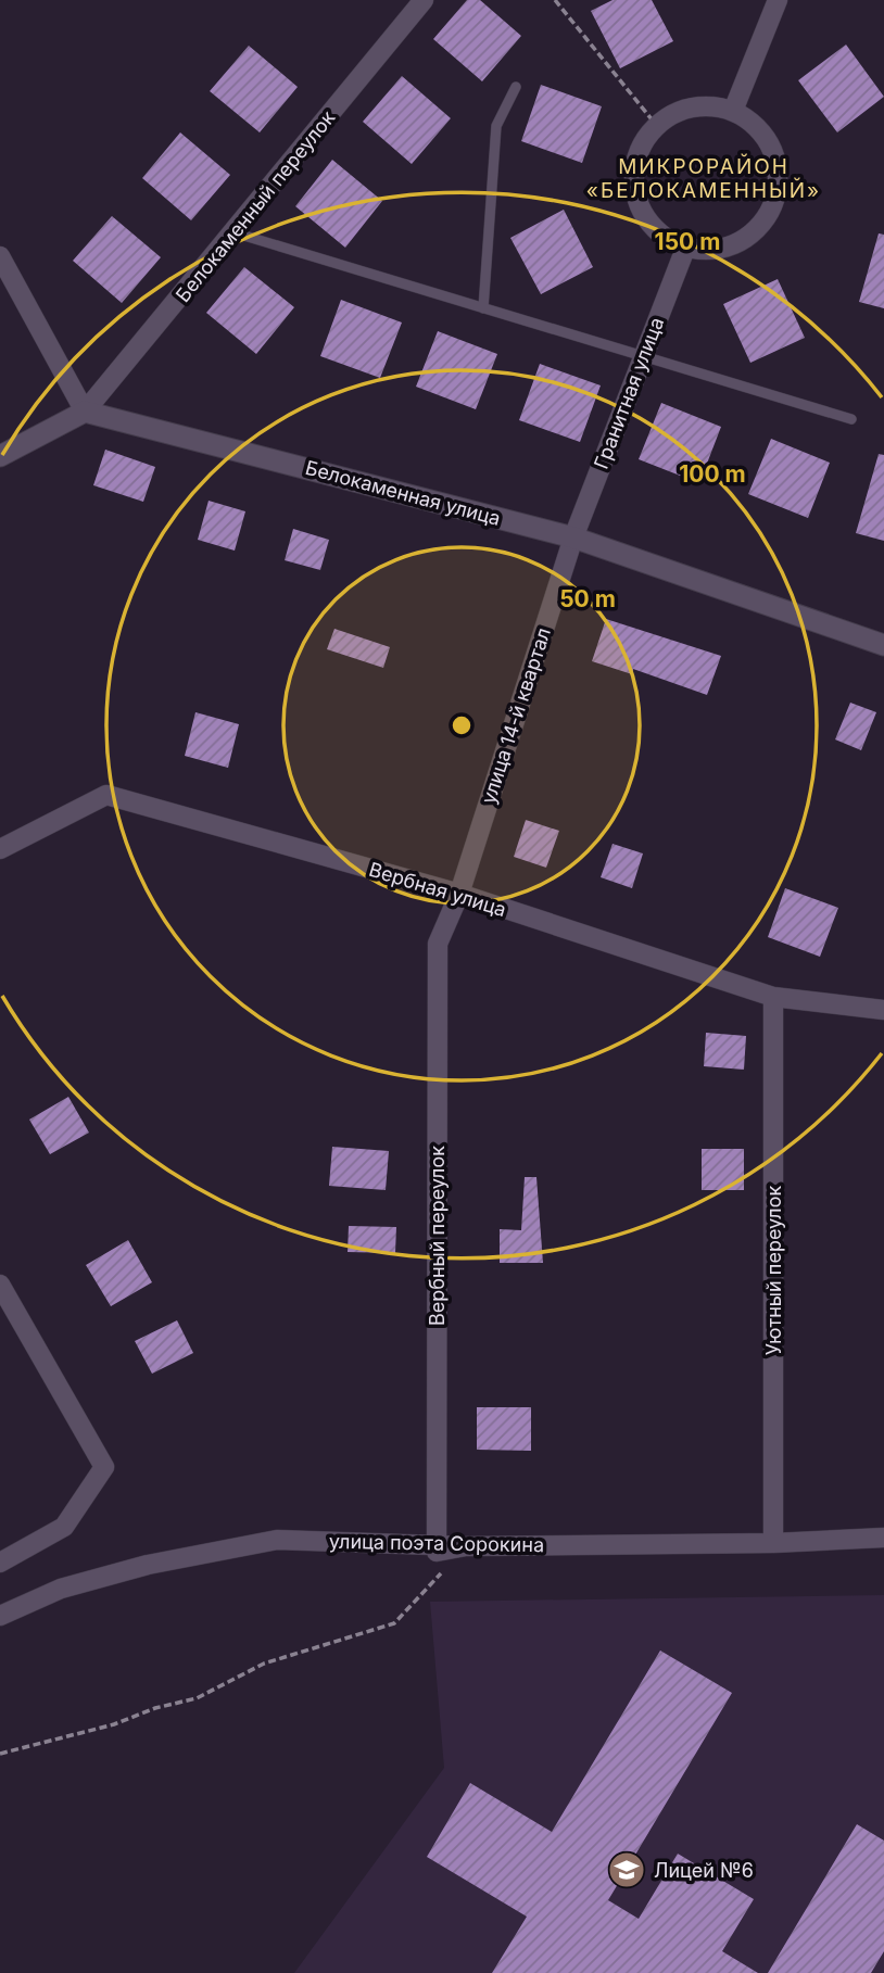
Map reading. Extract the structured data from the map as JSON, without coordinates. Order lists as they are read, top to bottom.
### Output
{
  "streets": {
    "street": [
      "Белокаменный переулок",
      "Гранитная улица",
      "Белокаменная улица",
      "улица 14-й квартал",
      "Вербная улица",
      "Вербный переулок",
      "Уютный переулок",
      "улица поэта Сорокина"
    ]
  },
  "crossings": [
    ["Белокаменный переулок", "Белокаменная улица"],
    ["Гранитная улица", "Белокаменная улица"],
    ["Гранитная улица", "улица 14-й квартал"],
    ["Белокаменная улица", "улица 14-й квартал"],
    ["улица 14-й квартал", "Вербная улица"],
    ["улица 14-й квартал", "Вербный переулок"],
    ["Вербная улица", "Вербный переулок"],
    ["Вербная улица", "Уютный переулок"],
    ["Вербный переулок", "улица поэта Сорокина"],
    ["Уютный переулок", "улица поэта Сорокина"]
  ],
  "districts": ["МИКРОРАЙОН «БЕЛОКАМЕННЫЙ»"],
  "places": {
    "school or university": ["Лицей №6"]
  },
  "rings": ["150 m", "100 m", "50 m"]
}
